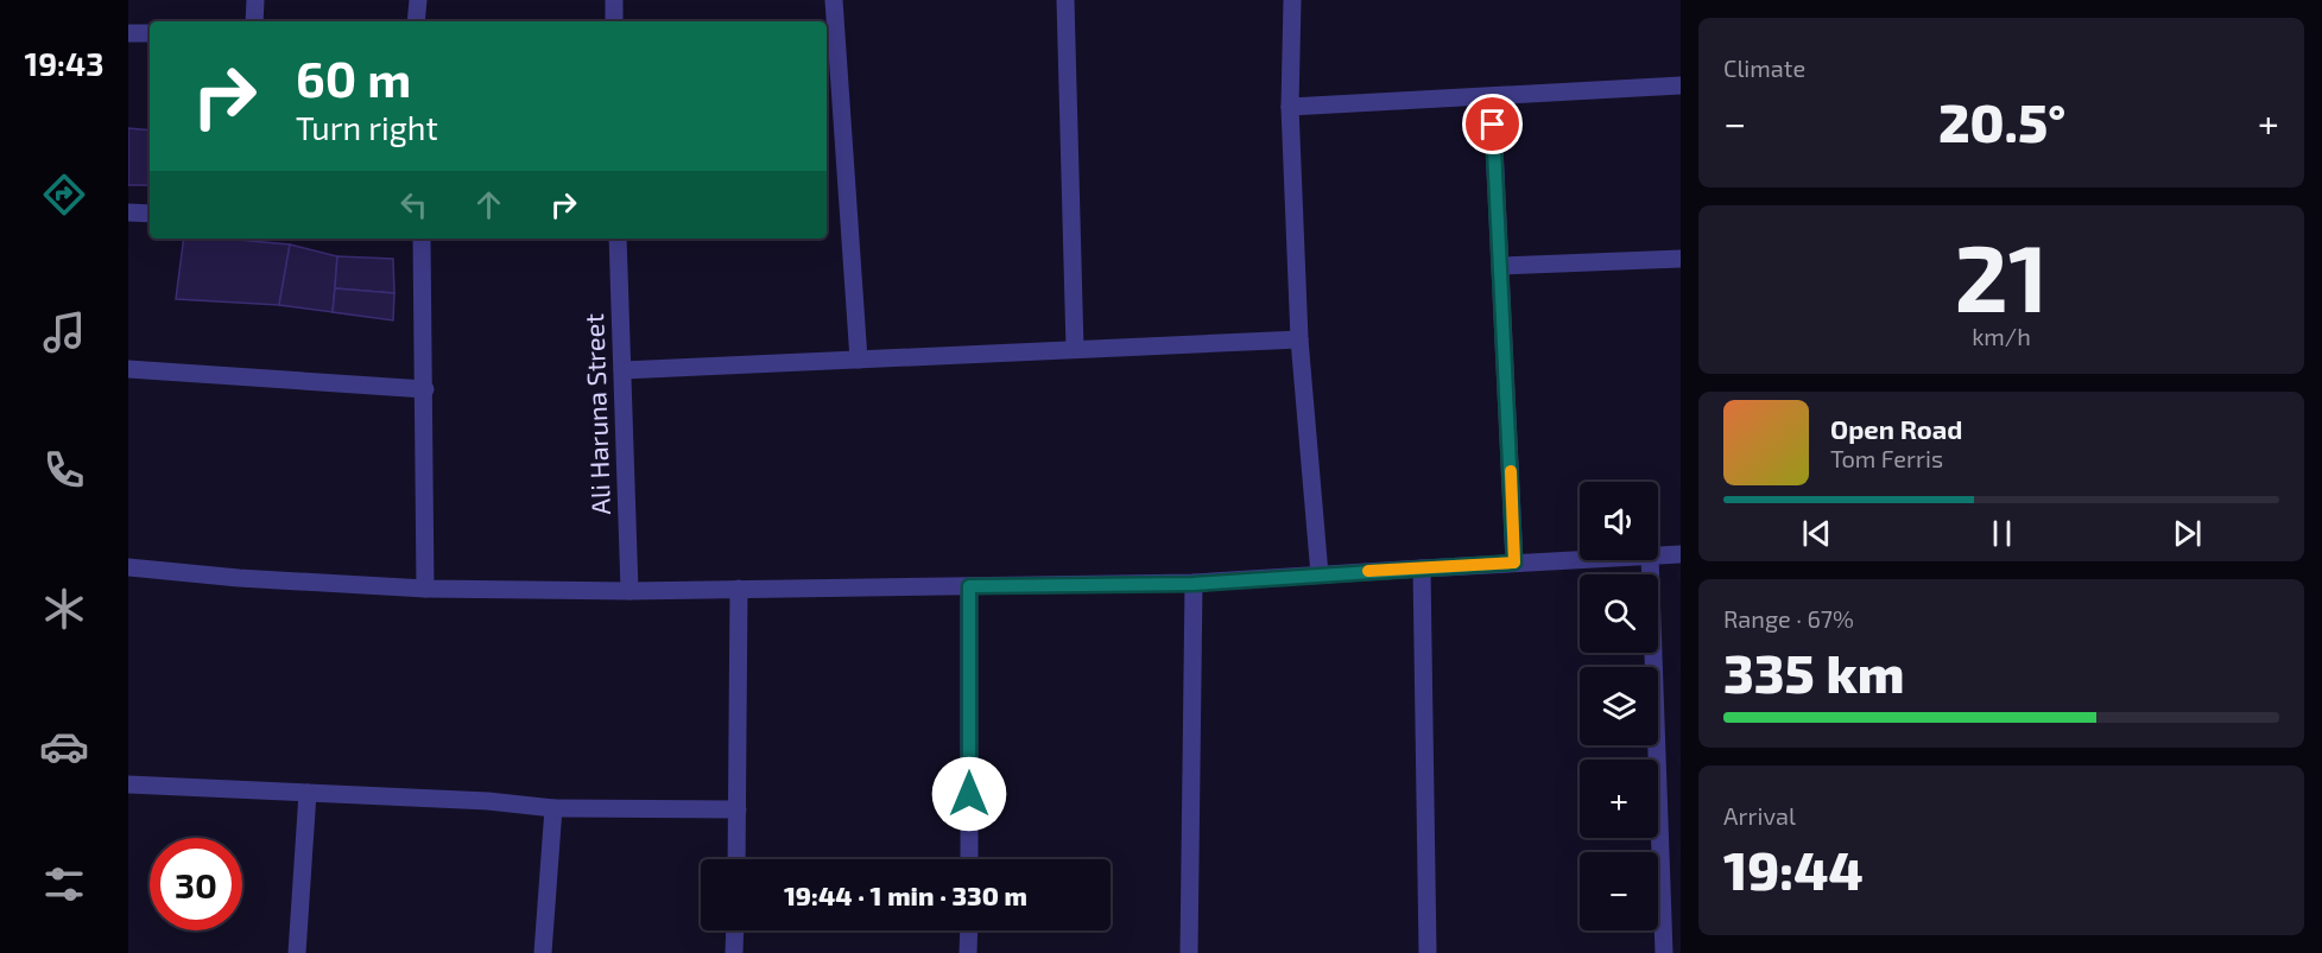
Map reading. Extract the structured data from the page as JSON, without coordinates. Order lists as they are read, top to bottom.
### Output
{
  "streets": {
    "street": ["Ali Haruna Street"]
  },
  "page": {
    "tabs": "19:43",
    "tile": [
      "Climate",
      ["21", "km/h"],
      ["Range · 67%", "335 km"],
      ["Arrival", "19:44"]
    ],
    "turn": ["60 m", "Turn right"],
    "heat": ["−", "20.5°", "+"],
    "song": ["Open Road", "Tom Ferris"],
    "map_buttons": ["+", "−"],
    "limit": "30",
    "trip": "19:44 · 1 min · 330 m"
  }
}
